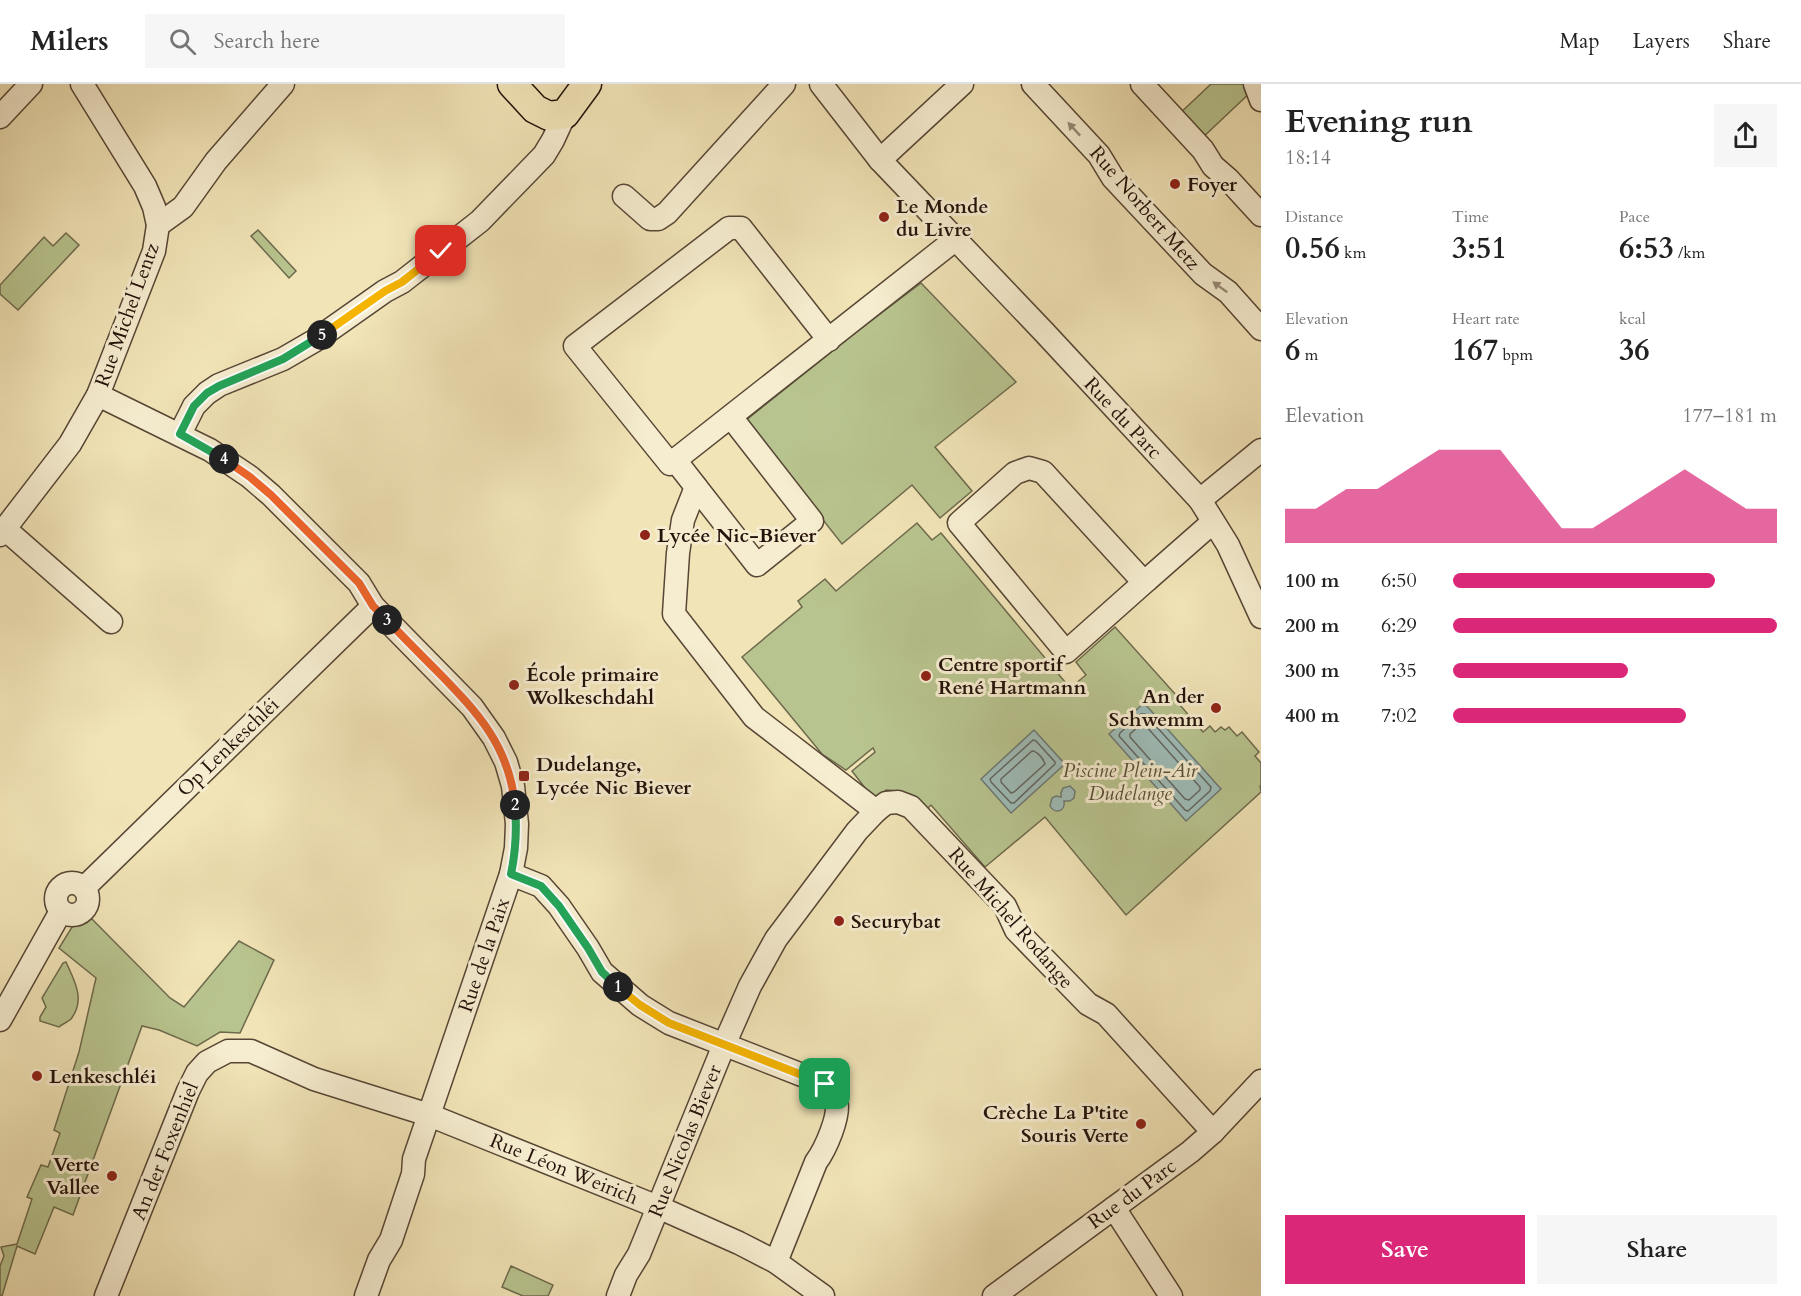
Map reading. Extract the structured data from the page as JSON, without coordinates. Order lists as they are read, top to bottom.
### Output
{
  "streets": {
    "street": [
      "Rue Norbert Metz",
      "Rue Michel Lentz",
      "Rue du Parc",
      "Op Lenkeschléi",
      "Rue Michel Rodange",
      "Rue de la Paix",
      "Rue Nicolas Biever",
      "An der Foxenhiel",
      "Rue Léon Weirich"
    ]
  },
  "crossings": [
    ["Rue Michel Lentz", "Rue de la Paix"],
    ["Rue du Parc", "Rue Michel Rodange"],
    ["Op Lenkeschléi", "Rue de la Paix"],
    ["Rue Michel Rodange", "Rue Nicolas Biever"],
    ["Rue de la Paix", "An der Foxenhiel"],
    ["Rue de la Paix", "Rue Léon Weirich"],
    ["Rue Nicolas Biever", "Rue Léon Weirich"],
    ["An der Foxenhiel", "Rue Léon Weirich"]
  ],
  "parks": ["Piscine Plein-Air Dudelange"],
  "places": {
    "other": [
      "Foyer",
      "Le Monde du Livre",
      "Lycée Nic-Biever",
      "Centre sportif René Hartmann",
      "École primaire Wolkeschdahl",
      "An der Schwemm",
      "Securybat",
      "Lenkeschléi",
      "Crèche La P'tite Souris Verte",
      "Verte Vallee"
    ],
    "transit": ["Dudelange, Lycée Nic Biever"]
  },
  "page": {
    "header": "Milers",
    "search": "Search here",
    "nav": ["Map", "Layers", "Share"],
    "heading": ["Evening run", "18:14"],
    "stats": [
      ["Distance", "0.56 km"],
      ["Time", "3:51"],
      ["Pace", "6:53 /km"],
      ["Elevation", "6 m"],
      ["Heart rate", "167 bpm"],
      ["kcal", "36"]
    ],
    "pins": [
      "5",
      "4",
      "3",
      "2",
      "1"
    ],
    "chart": ["Elevation", "177–181 m"],
    "list": [
      {
        "name": "100 m",
        "note": "6:50"
      },
      {
        "name": "200 m",
        "note": "6:29"
      },
      {
        "name": "300 m",
        "note": "7:35"
      },
      {
        "name": "400 m",
        "note": "7:02"
      }
    ],
    "buttons": ["Save", "Share"]
  }
}
